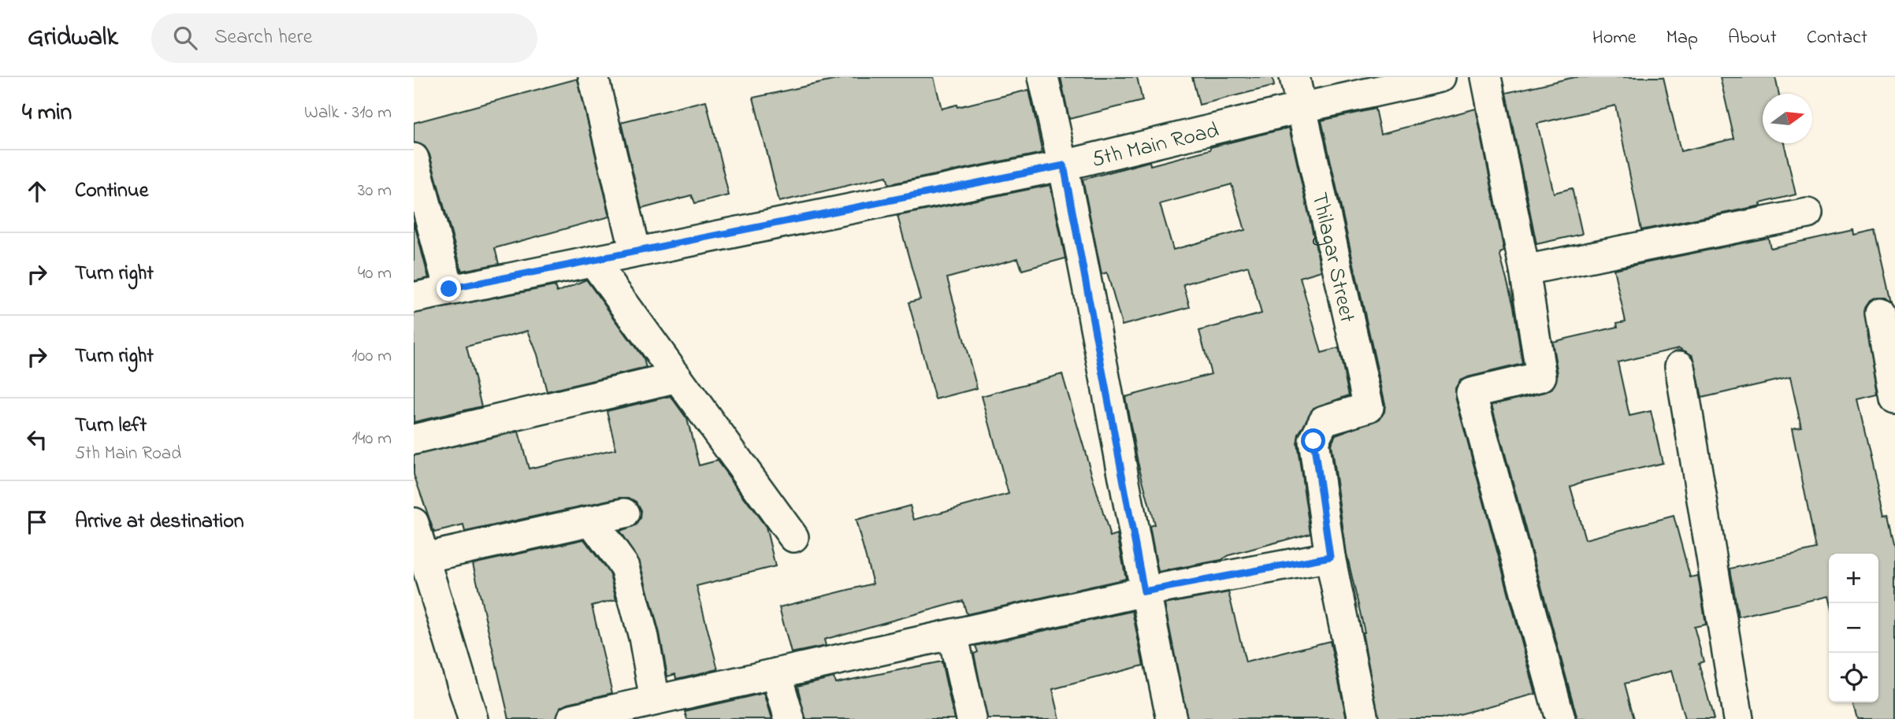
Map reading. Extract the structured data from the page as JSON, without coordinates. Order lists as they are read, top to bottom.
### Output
{
  "streets": {
    "street": ["5th Main Road", "Thilagar Street"]
  },
  "crossings": [
    ["5th Main Road", "Thilagar Street"]
  ],
  "north": "right",
  "page": {
    "header": "Gridwalk",
    "search": "Search here",
    "nav": [
      "Home",
      "Map",
      "About",
      "Contact"
    ],
    "heading": ["4 min", "Walk · 310 m"],
    "list": [
      ["Continue", "30 m"],
      ["Turn right", "40 m"],
      ["Turn right", "100 m"],
      ["Turn left", "5th Main Road", "140 m"],
      "Arrive at destination"
    ],
    "map_buttons": ["+", "−"]
  }
}
